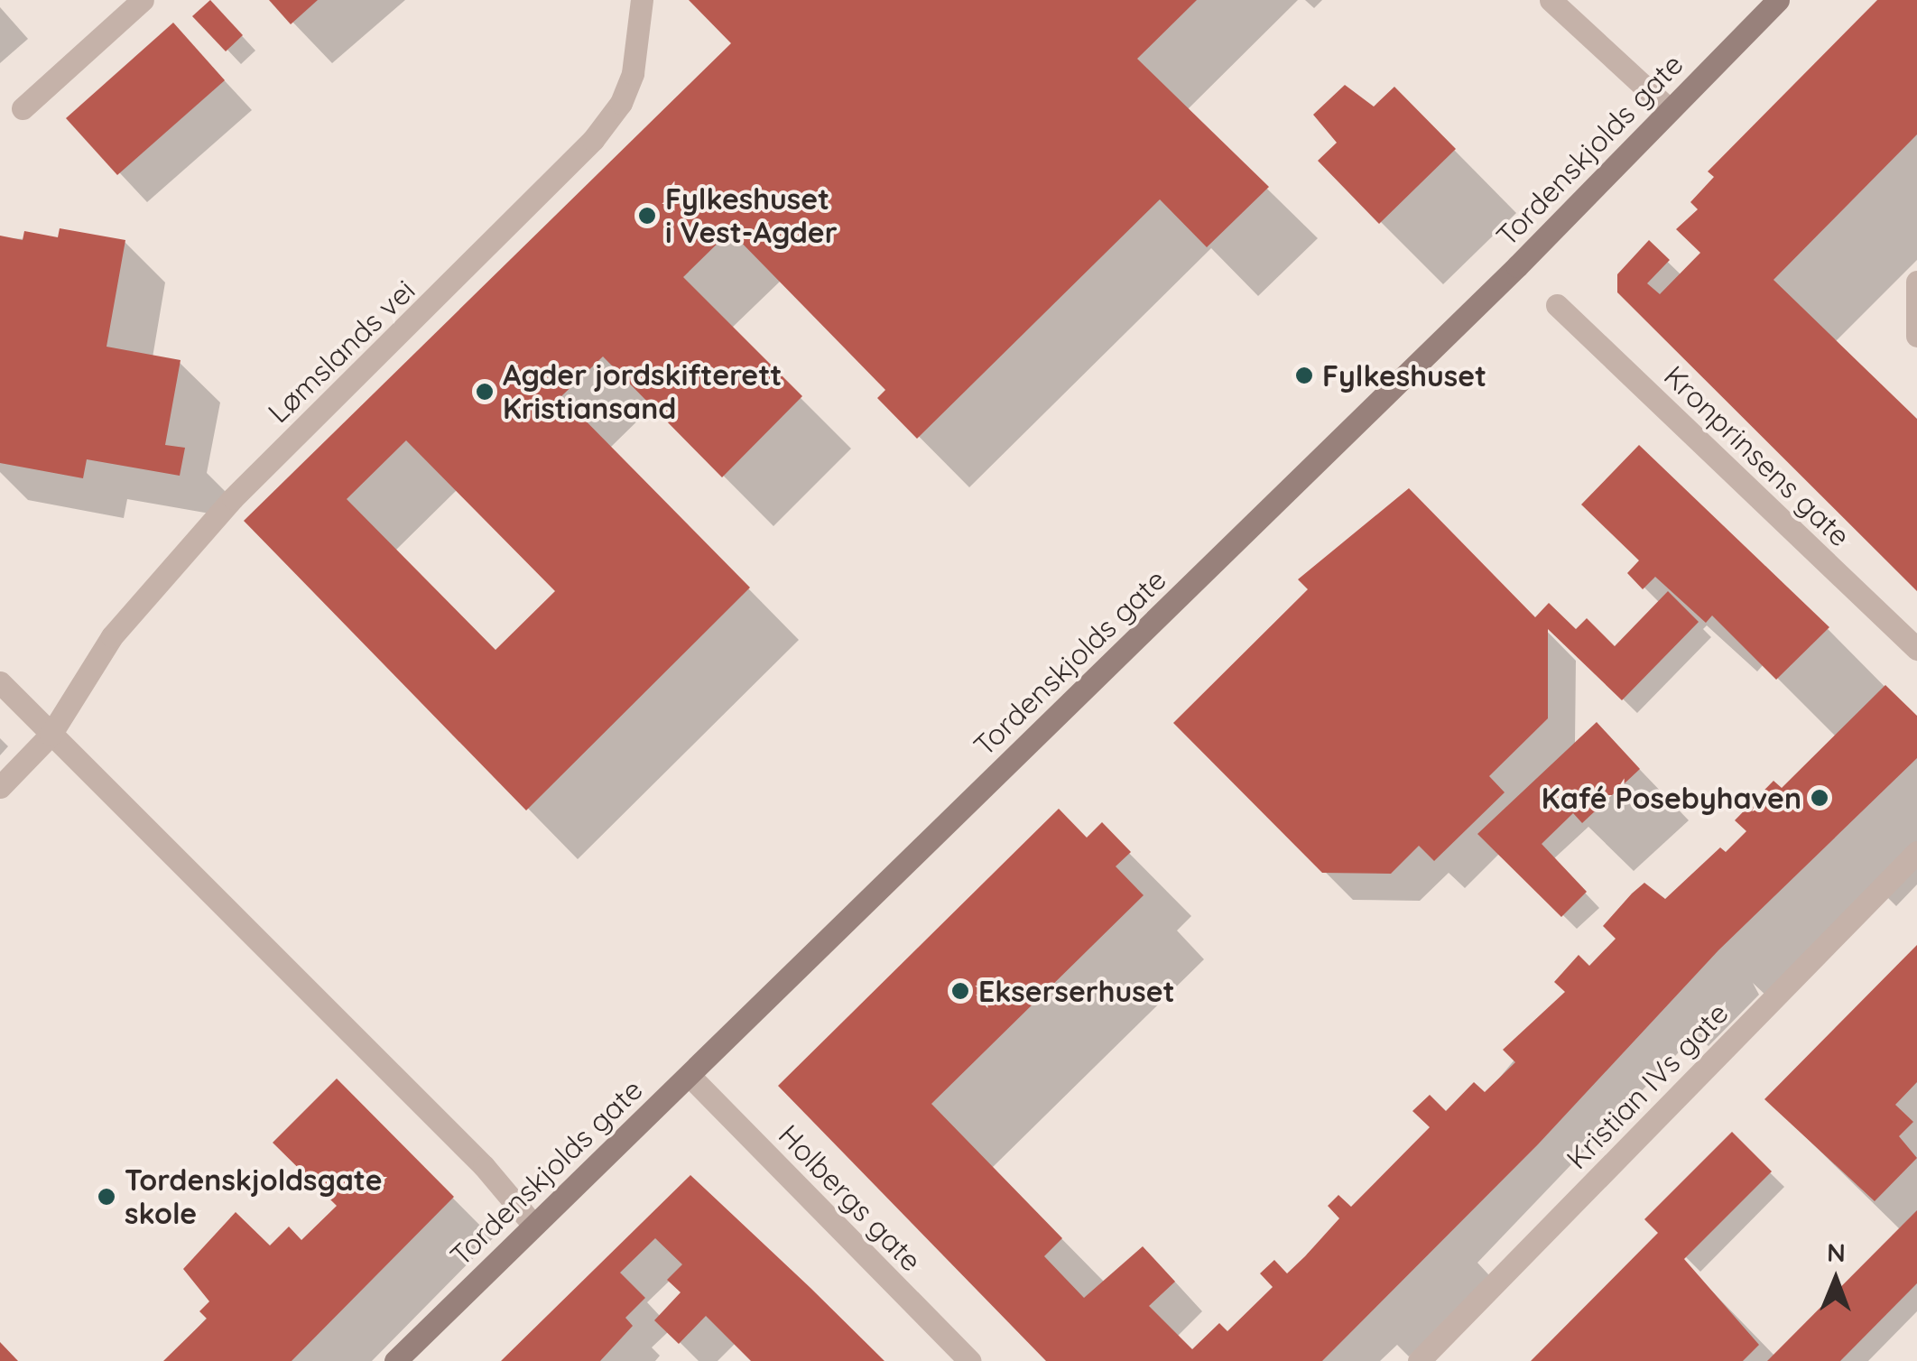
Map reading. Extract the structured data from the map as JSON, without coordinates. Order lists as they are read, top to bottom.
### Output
{
  "streets": {
    "street": [
      "Tordenskjolds gate",
      "Lømslands vei",
      "Kronprinsens gate",
      "Kristian IVs gate",
      "Holbergs gate"
    ]
  },
  "crossings": [
    ["Tordenskjolds gate", "Holbergs gate"]
  ],
  "places": [
    "Fylkeshuset i Vest-Agder",
    "Fylkeshuset",
    "Agder jordskifterett Kristiansand",
    "Kafé Posebyhaven",
    "Ekserserhuset",
    "Tordenskjoldsgate skole"
  ],
  "north": "top"
}
